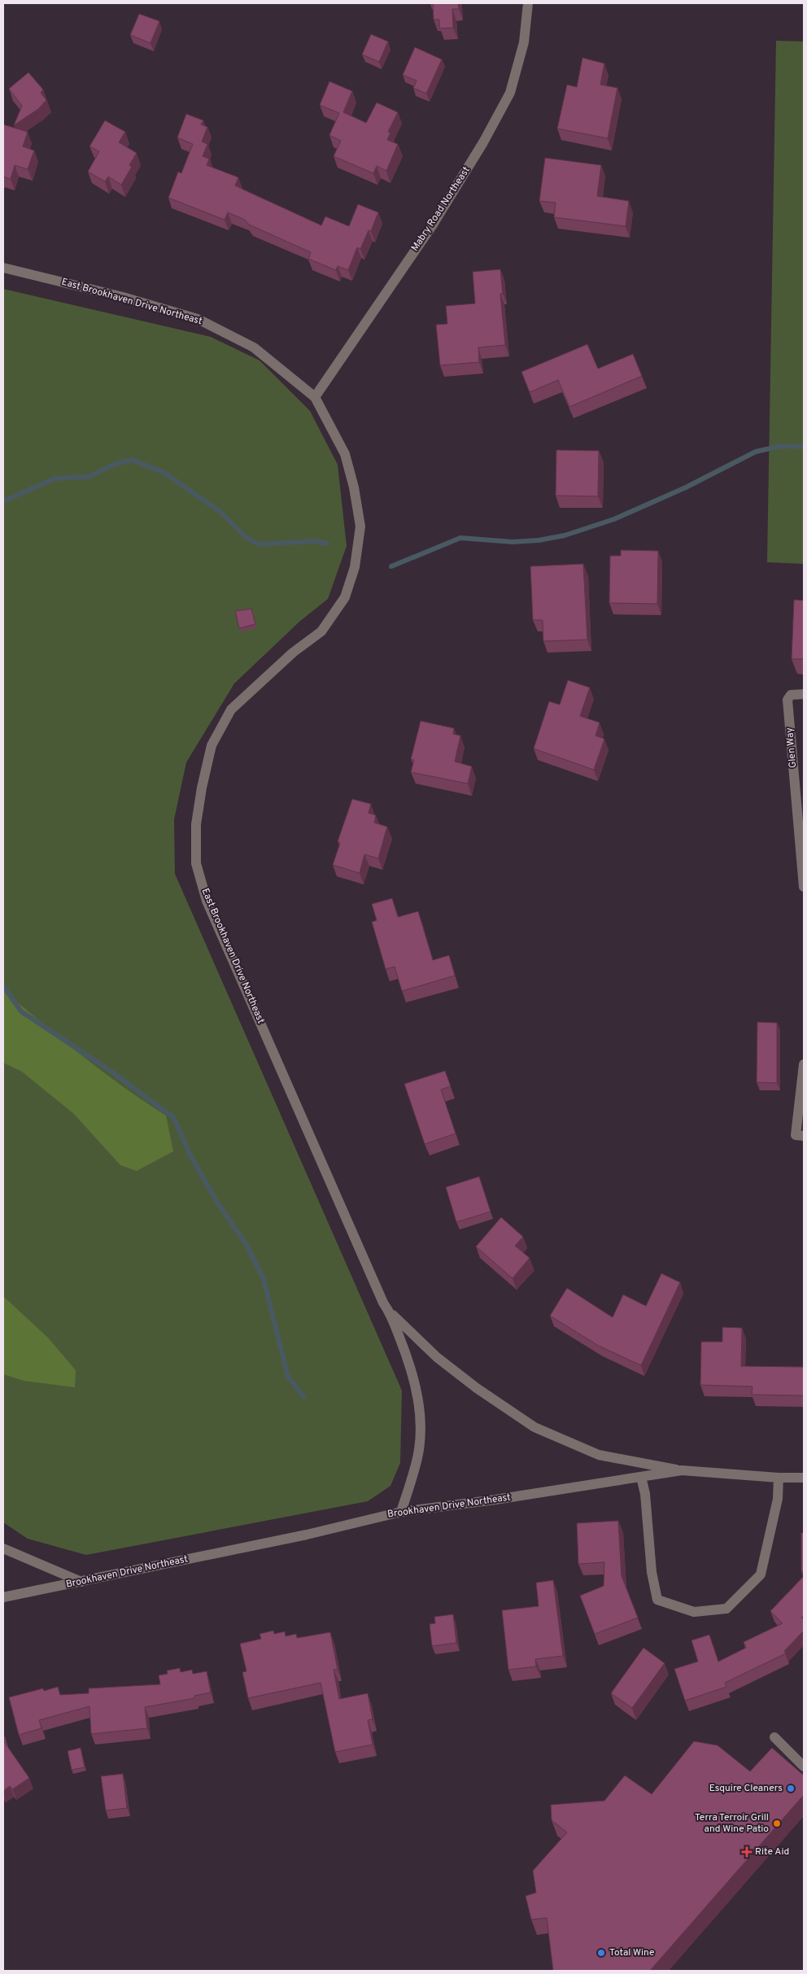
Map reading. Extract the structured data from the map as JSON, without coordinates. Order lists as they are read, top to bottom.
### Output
{
  "streets": {
    "street": [
      "Mabry Road Northeast",
      "East Brookhaven Drive Northeast",
      "Glen Way",
      "Brookhaven Drive Northeast"
    ]
  },
  "crossings": [
    ["Mabry Road Northeast", "East Brookhaven Drive Northeast"],
    ["East Brookhaven Drive Northeast", "Brookhaven Drive Northeast"]
  ],
  "places": {
    "other": ["Esquire Cleaners", "Terra Terroir Grill and Wine Patio", "Total Wine"],
    "health": ["Rite Aid"]
  }
}
